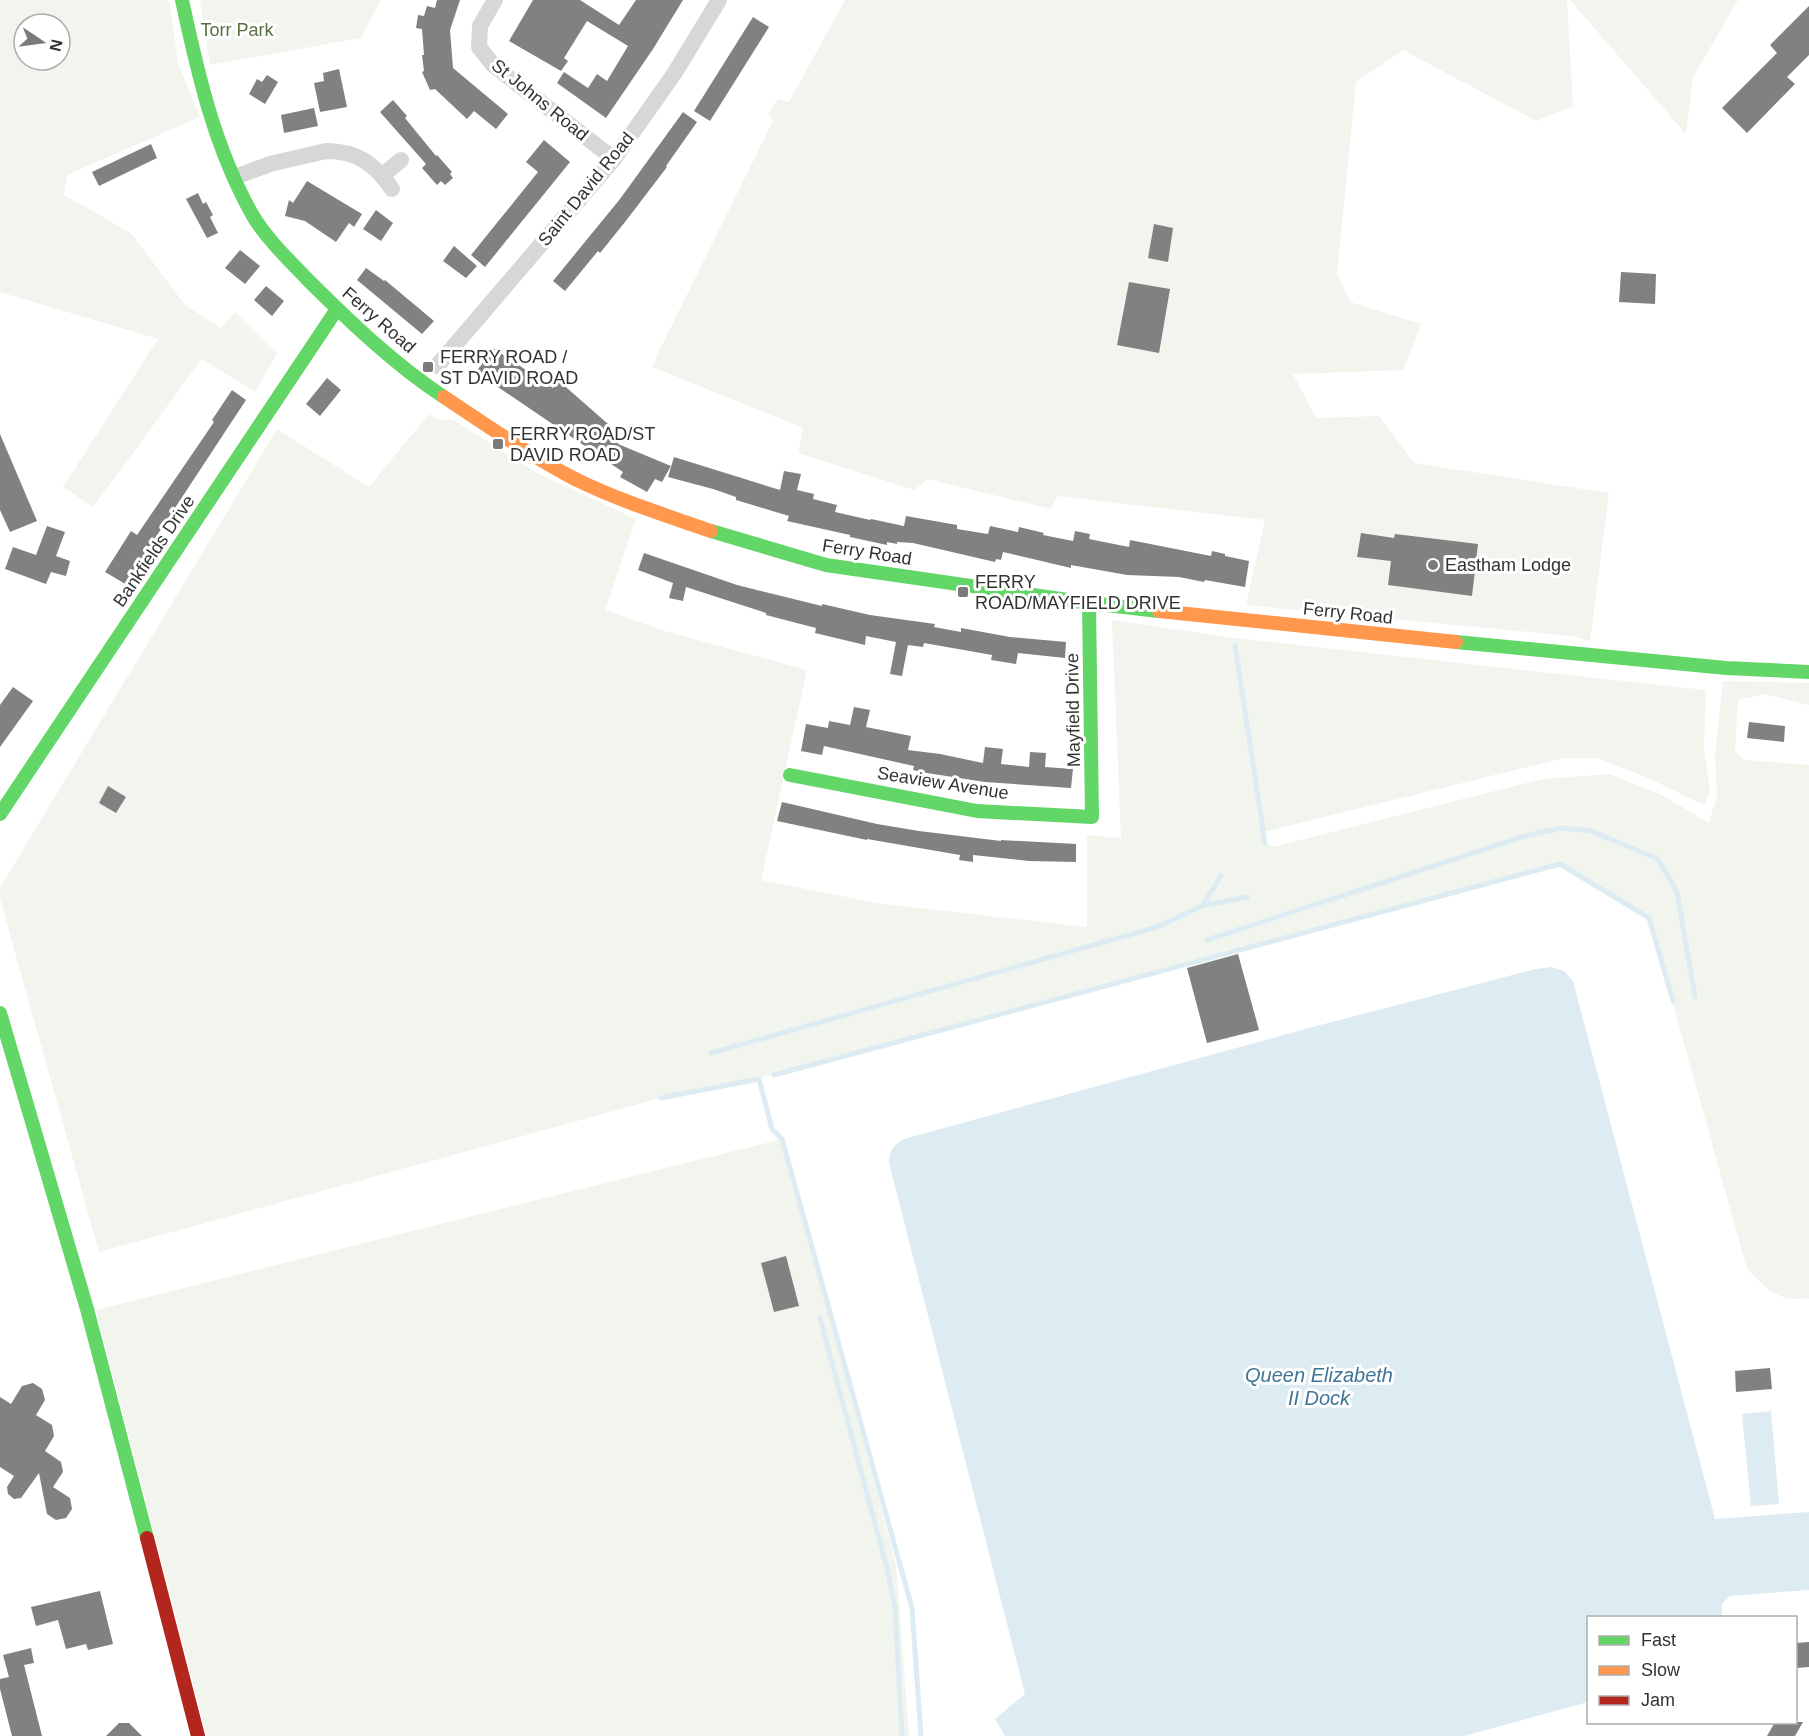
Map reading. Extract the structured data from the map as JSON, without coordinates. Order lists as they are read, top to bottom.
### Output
{
  "streets": {
    "street": [
      "St Johns Road",
      "Saint David Road",
      "Ferry Road",
      "Bankfields Drive",
      "Mayfield Drive",
      "Seaview Avenue"
    ]
  },
  "crossings": [
    ["St Johns Road", "Saint David Road"],
    ["Ferry Road", "Bankfields Drive"],
    ["Ferry Road", "Mayfield Drive"],
    ["Mayfield Drive", "Seaview Avenue"]
  ],
  "water": ["Queen Elizabeth II Dock"],
  "parks": ["Torr Park"],
  "places": {
    "transit": ["FERRY ROAD / ST DAVID ROAD", "FERRY ROAD/ST DAVID ROAD", "FERRY ROAD/MAYFIELD DRIVE"],
    "other": ["Eastham Lodge"]
  },
  "legend": ["Fast", "Slow", "Jam"],
  "north": "right"
}
